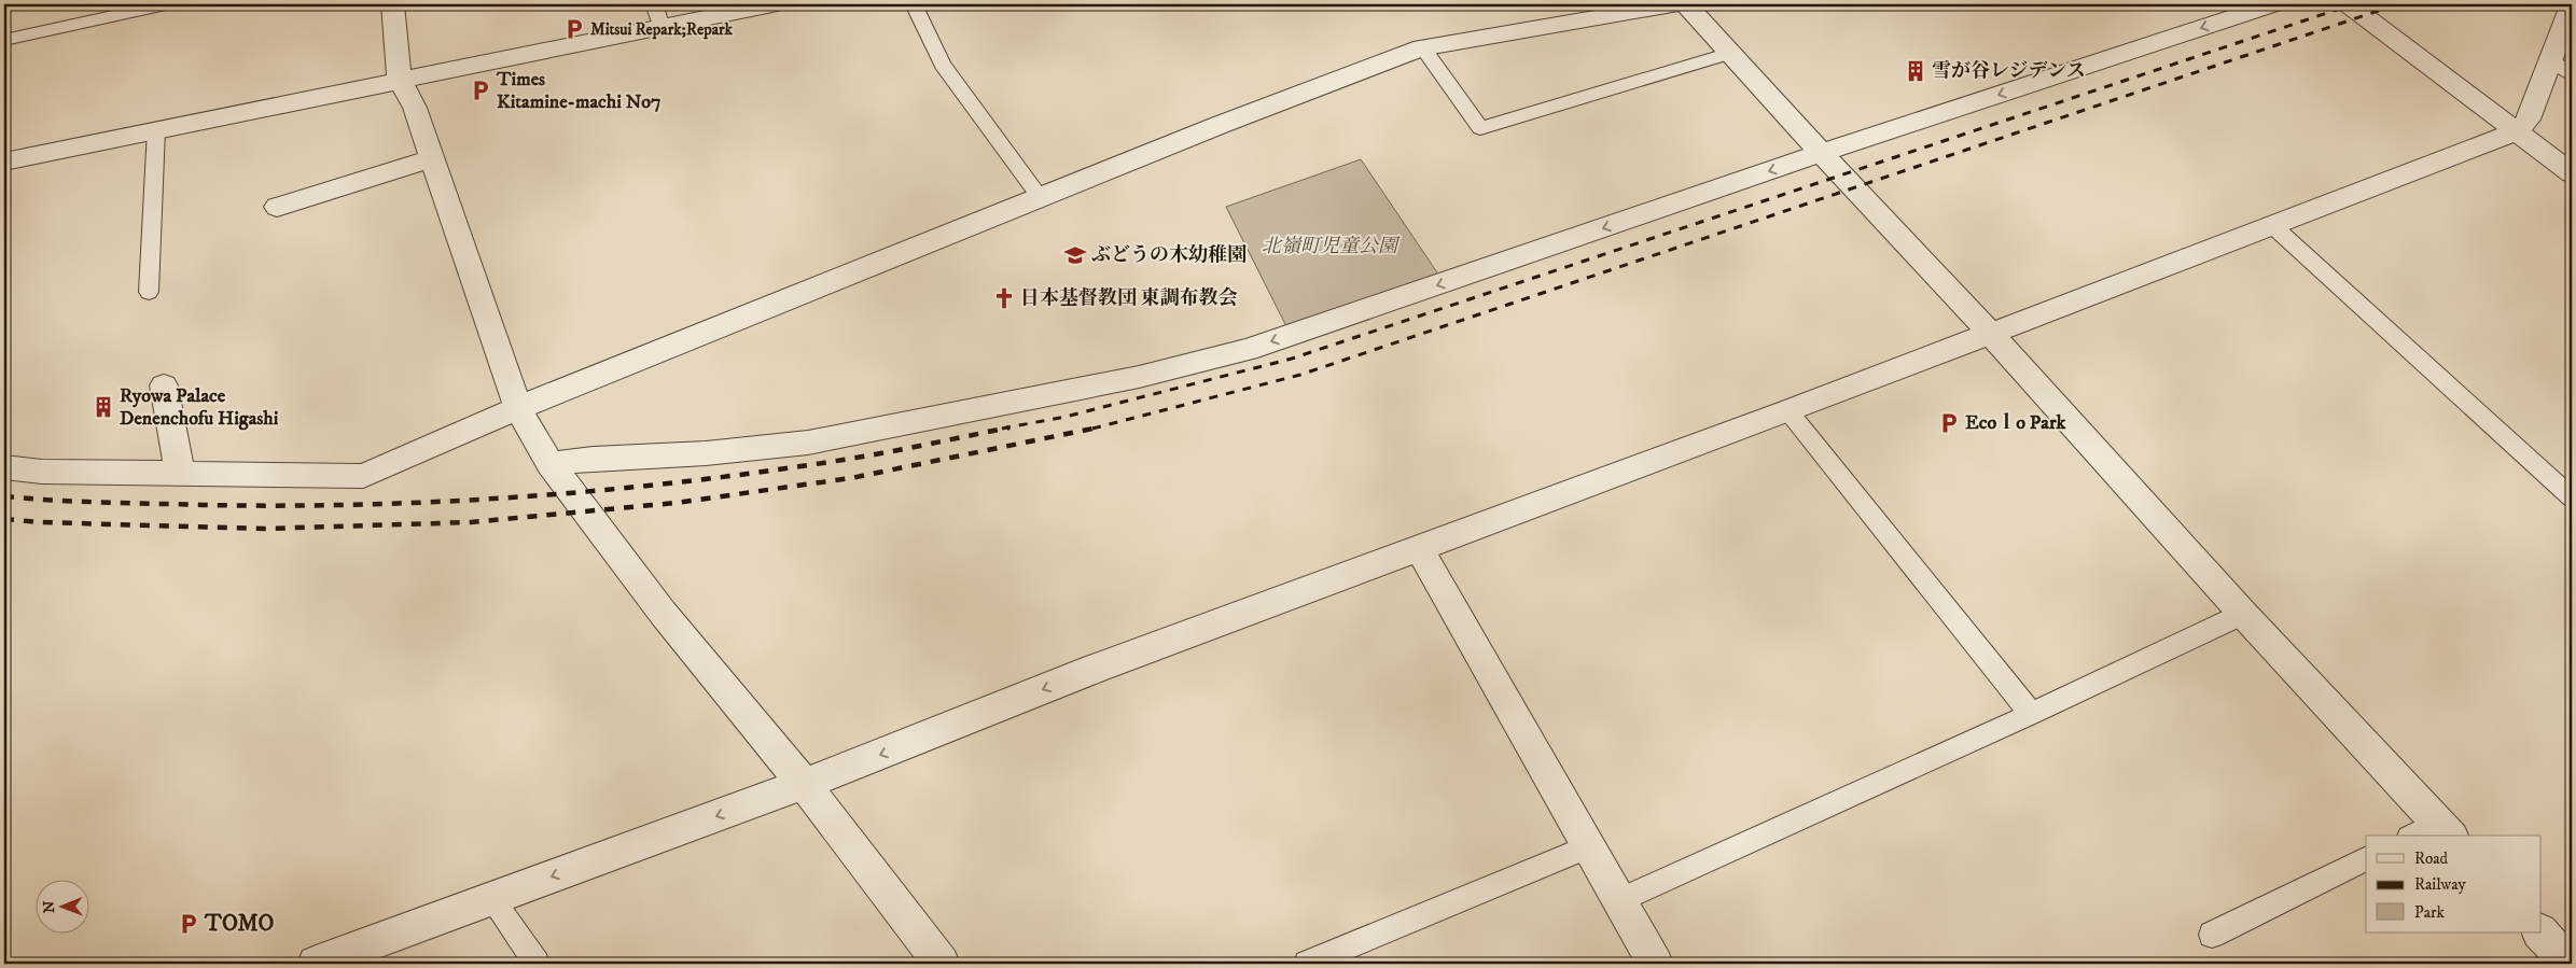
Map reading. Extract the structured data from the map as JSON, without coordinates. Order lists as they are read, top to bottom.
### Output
{
  "parks": ["北嶺町児童公園"],
  "places": {
    "parking": [
      "Mitsui Repark;Repark",
      "Times Kitamine-machi No7",
      "Ecoｌo Park",
      "TOMO"
    ],
    "building": ["雪が谷レジデンス", "Ryowa Palace Denenchofu Higashi"],
    "school or university": ["ぶどうの木幼稚園"],
    "church": ["日本基督教団 東調布教会"]
  },
  "legend": ["Road", "Railway", "Park"],
  "north": "left"
}
